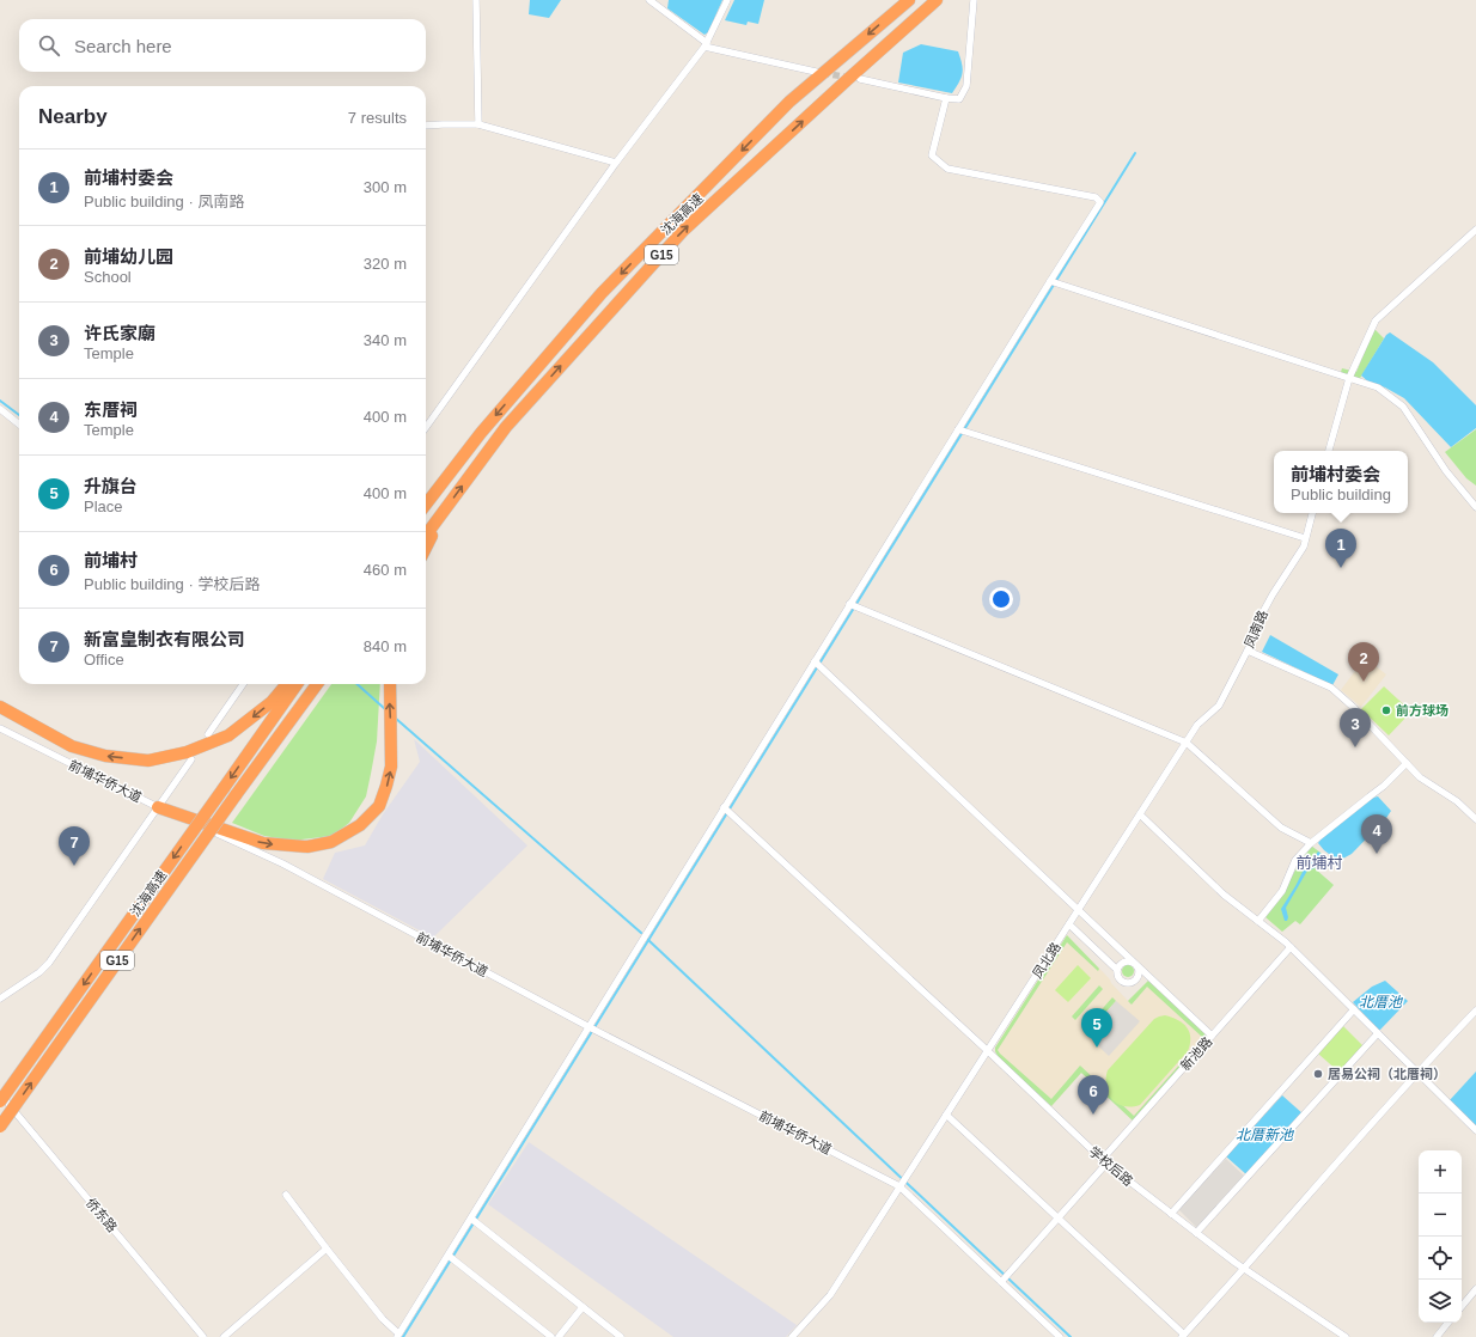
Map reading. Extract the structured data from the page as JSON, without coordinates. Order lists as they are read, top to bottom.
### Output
{
  "streets": {
    "highway": ["沈海高速", "G15"],
    "street": [
      "凤南路",
      "前埔华侨大道",
      "凤北路",
      "新池路",
      "学校后路",
      "侨东路"
    ]
  },
  "crossings": [
    ["凤南路", "凤北路"],
    ["前埔华侨大道", "凤北路"],
    ["前埔华侨大道", "新池路"],
    ["凤北路", "学校后路"],
    ["新池路", "学校后路"]
  ],
  "districts": ["前埔村"],
  "water": ["北厝池", "北厝新池"],
  "places": ["前方球场", "居易公祠（北厝祠）"],
  "page": {
    "search": "Search here",
    "heading": ["Nearby", "7 results"],
    "list": [
      {
        "mark": "1",
        "name": "前埔村委会",
        "note": "Public building · 凤南路",
        "value": "300 m"
      },
      {
        "mark": "2",
        "name": "前埔幼儿园",
        "note": "School",
        "value": "320 m"
      },
      {
        "mark": "3",
        "name": "许氏家廟",
        "note": "Temple",
        "value": "340 m"
      },
      {
        "mark": "4",
        "name": "东厝祠",
        "note": "Temple",
        "value": "400 m"
      },
      {
        "mark": "5",
        "name": "升旗台",
        "note": "Place",
        "value": "400 m"
      },
      {
        "mark": "6",
        "name": "前埔村",
        "note": "Public building · 学校后路",
        "value": "460 m"
      },
      {
        "mark": "7",
        "name": "新富皇制衣有限公司",
        "note": "Office",
        "value": "840 m"
      }
    ],
    "popup": ["前埔村委会", "Public building"],
    "pins": [
      "1",
      "2",
      "3",
      "4",
      "7",
      "5",
      "6"
    ],
    "map_buttons": ["+", "−"]
  }
}
